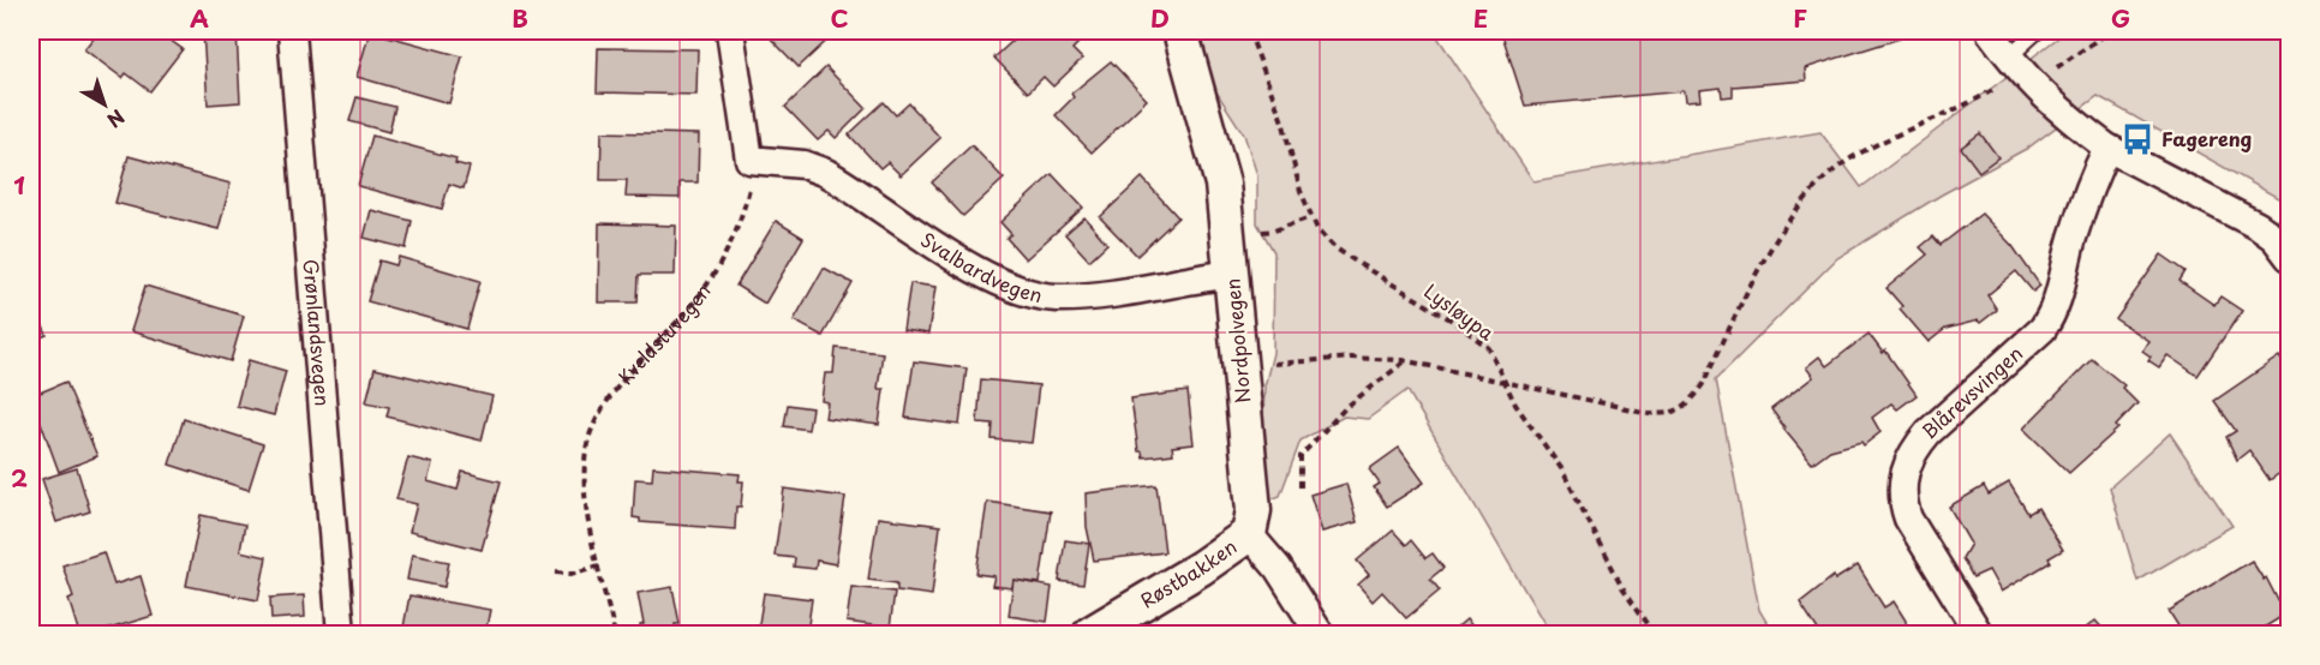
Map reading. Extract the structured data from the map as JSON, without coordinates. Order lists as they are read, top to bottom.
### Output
{
  "streets": {
    "street": [
      "Svalbardvegen",
      "Grønlandsvegen",
      "Nordpolvegen",
      "Blårevsvingen",
      "Røstbakken"
    ],
    "path": ["Lysløypa", "Kveldstuvegen"]
  },
  "crossings": [
    ["Svalbardvegen", "Kveldstuvegen"],
    ["Svalbardvegen", "Nordpolvegen"],
    ["Nordpolvegen", "Røstbakken"]
  ],
  "places": {
    "bus stop": ["Fagereng"]
  },
  "north": "bottom right",
  "grid": {
    "columns": [
      "A",
      "B",
      "C",
      "D",
      "E",
      "F",
      "G"
    ],
    "rows": ["1", "2"]
  }
}
